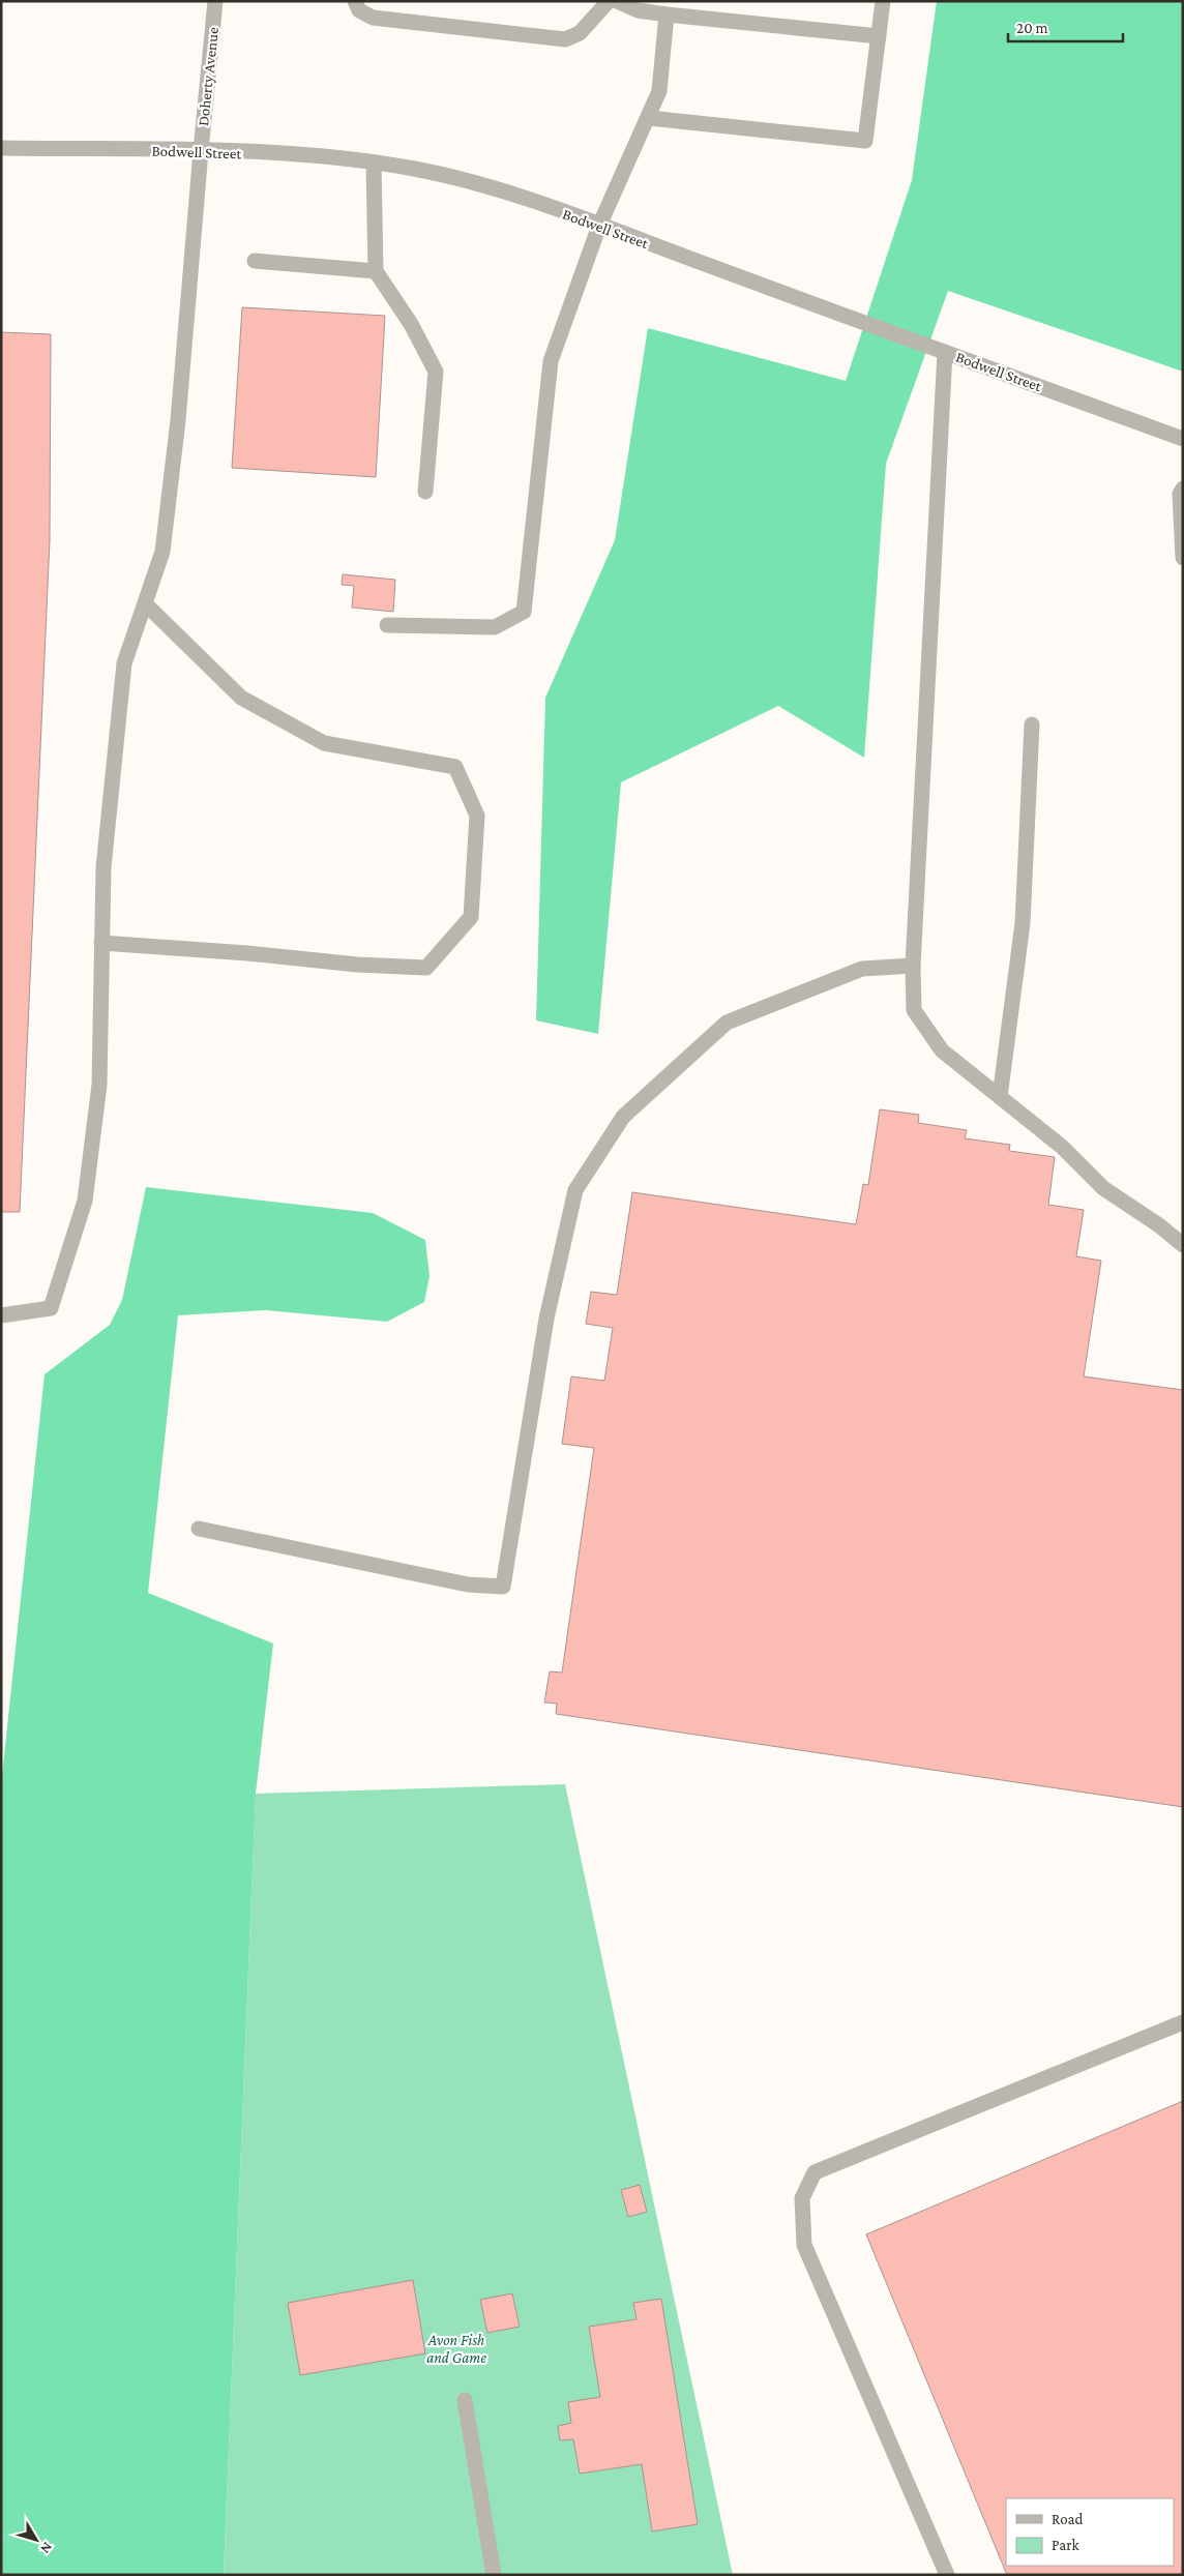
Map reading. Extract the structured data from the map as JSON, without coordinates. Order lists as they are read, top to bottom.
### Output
{
  "streets": {
    "street": ["Doherty Avenue", "Bodwell Street"]
  },
  "crossings": [
    ["Doherty Avenue", "Bodwell Street"]
  ],
  "parks": ["Avon Fish and Game"],
  "legend": ["Road", "Park"],
  "scale_bar": "20 m",
  "north": "bottom right"
}
